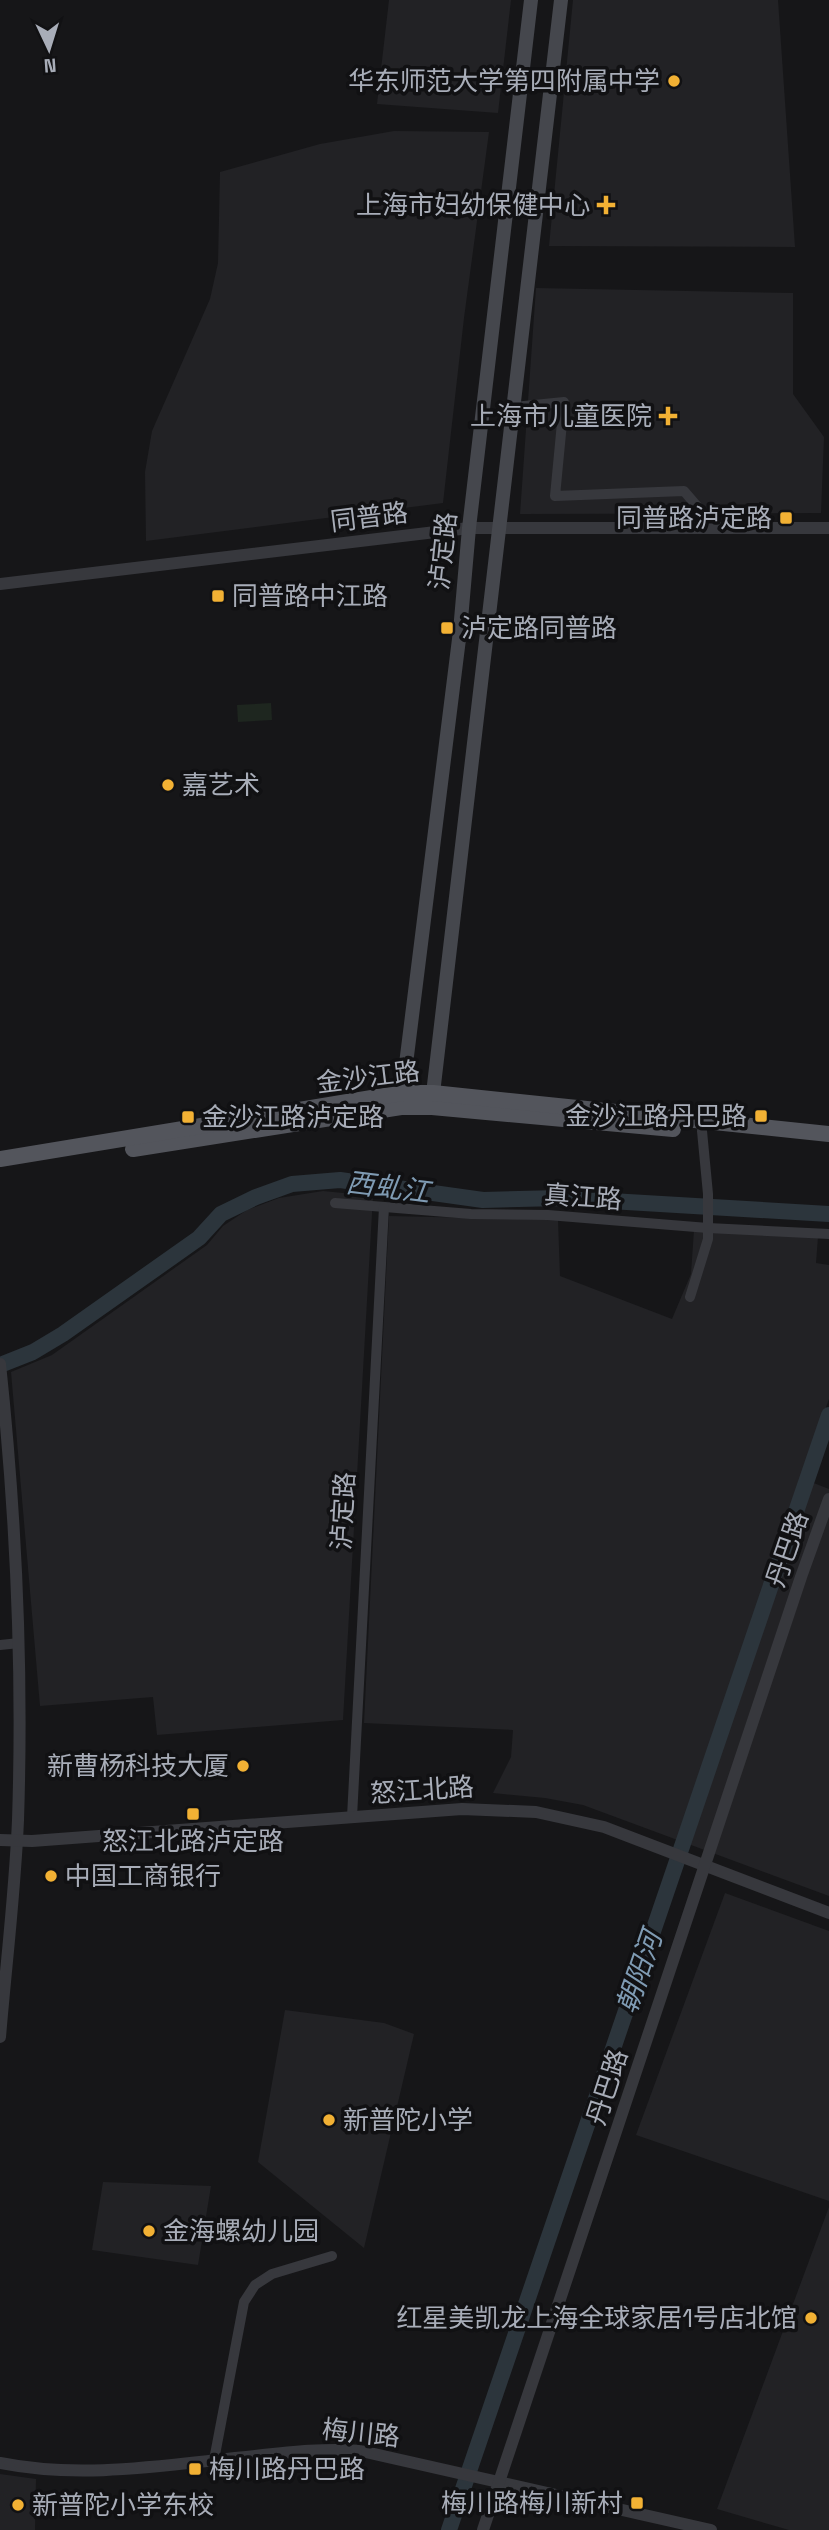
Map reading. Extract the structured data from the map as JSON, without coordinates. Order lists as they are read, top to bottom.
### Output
{
  "streets": {
    "main road": ["泸定路", "金沙江路"],
    "street": [
      "同普路",
      "真江路",
      "丹巴路",
      "怒江北路",
      "梅川路"
    ]
  },
  "crossings": [
    ["同普路", "泸定路"],
    ["泸定路", "金沙江路"],
    ["泸定路", "真江路"],
    ["泸定路", "怒江北路"],
    ["丹巴路", "怒江北路"],
    ["丹巴路", "梅川路"]
  ],
  "water": ["西虬江", "朝阳河"],
  "places": {
    "other": [
      "华东师范大学第四附属中学",
      "嘉艺术",
      "新曹杨科技大厦",
      "中国工商银行",
      "新普陀小学",
      "金海螺幼儿园",
      "红星美凯龙上海全球家居1号店北馆",
      "新普陀小学东校"
    ],
    "health": ["上海市妇幼保健中心", "上海市儿童医院"],
    "transit": [
      "同普路泸定路",
      "同普路中江路",
      "泸定路同普路",
      "金沙江路丹巴路",
      "金沙江路泸定路",
      "怒江北路泸定路",
      "梅川路丹巴路",
      "梅川路梅川新村"
    ]
  },
  "north": "bottom"
}
